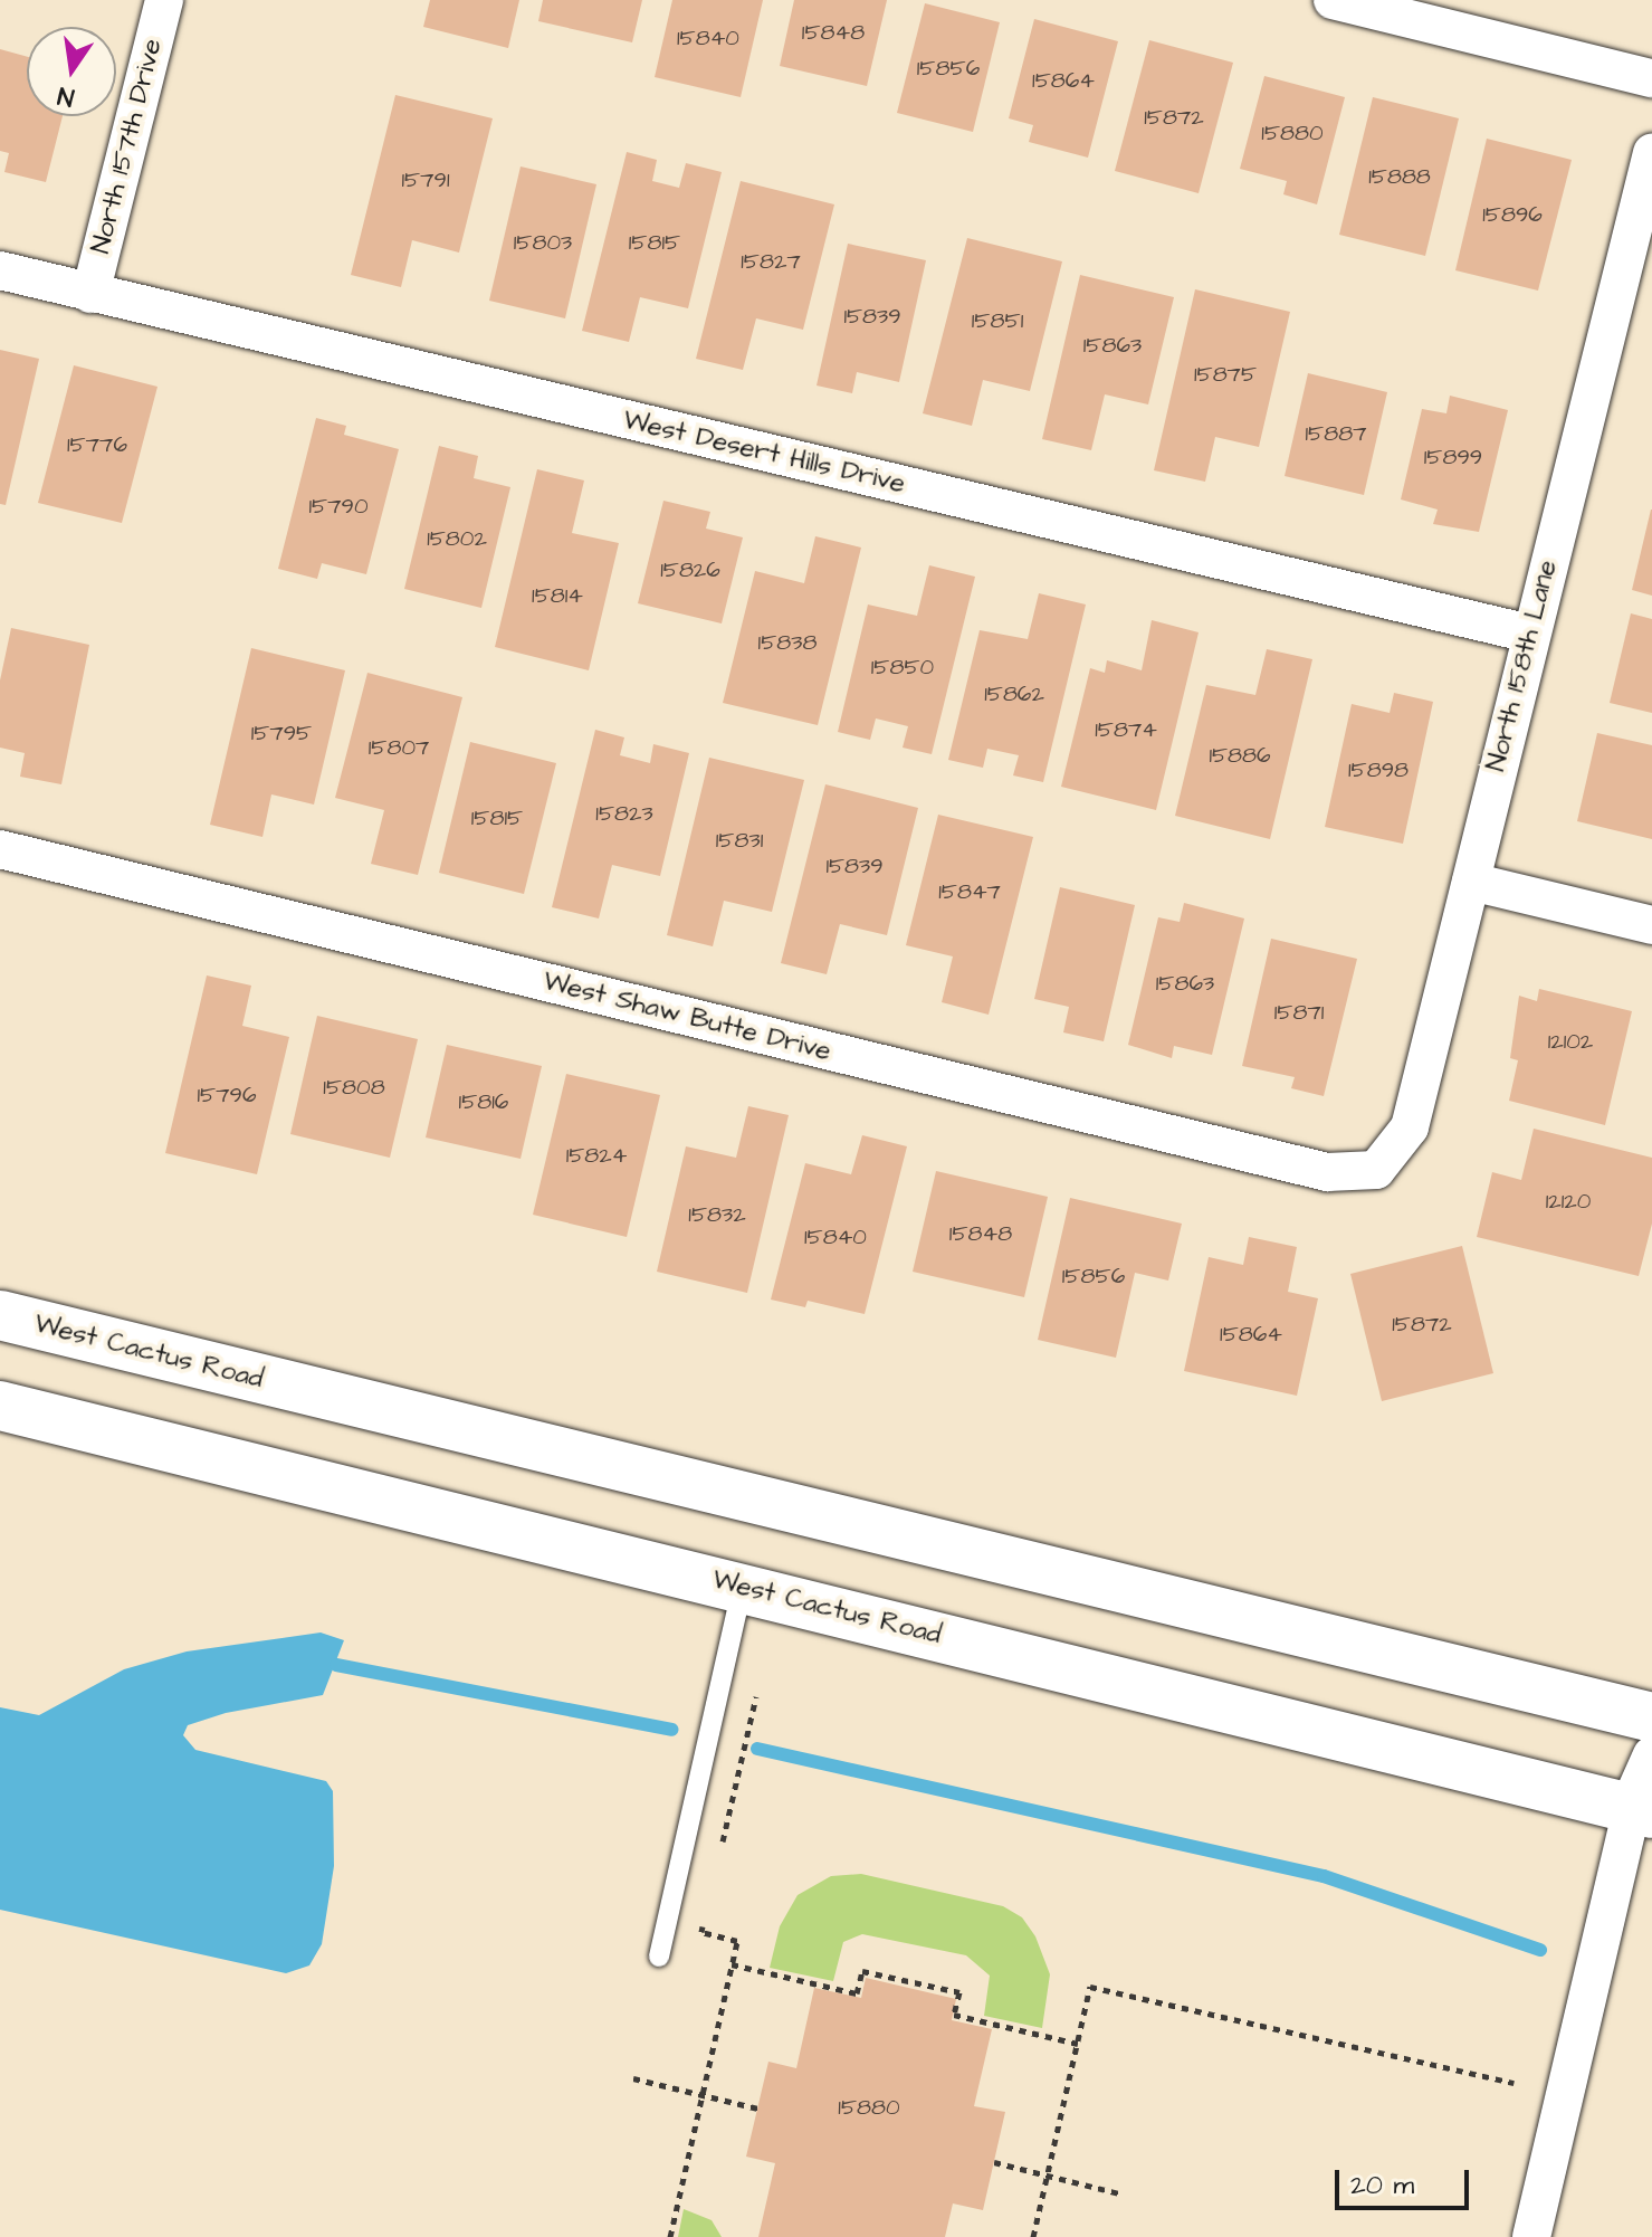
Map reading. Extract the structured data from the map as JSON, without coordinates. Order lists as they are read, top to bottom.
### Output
{
  "streets": {
    "main road": ["West Cactus Road"],
    "street": [
      "North 157th Drive",
      "West Desert Hills Drive",
      "North 158th Lane",
      "West Shaw Butte Drive"
    ]
  },
  "crossings": [
    ["North 157th Drive", "West Desert Hills Drive"],
    ["West Desert Hills Drive", "North 158th Lane"],
    ["North 158th Lane", "West Shaw Butte Drive"]
  ],
  "house_numbers": [
    "15848",
    "15840",
    "15856",
    "15864",
    "15872",
    "15880",
    "15888",
    "15791",
    "15896",
    "15803",
    "15815",
    "15827",
    "15839",
    "15851",
    "15863",
    "15875",
    "15887",
    "15776",
    "15899",
    "15790",
    "15802",
    "15826",
    "15814",
    "15838",
    "15850",
    "15862",
    "15874",
    "15795",
    "15807",
    "15886",
    "15898",
    "15823",
    "15815",
    "15831",
    "15839",
    "15847",
    "15863",
    "15871",
    "12102",
    "15808",
    "15796",
    "15816",
    "15824",
    "12120",
    "15832",
    "15848",
    "15840",
    "15856",
    "15872",
    "15864",
    "15880"
  ],
  "scale_bar": "20 m",
  "north": "bottom"
}
